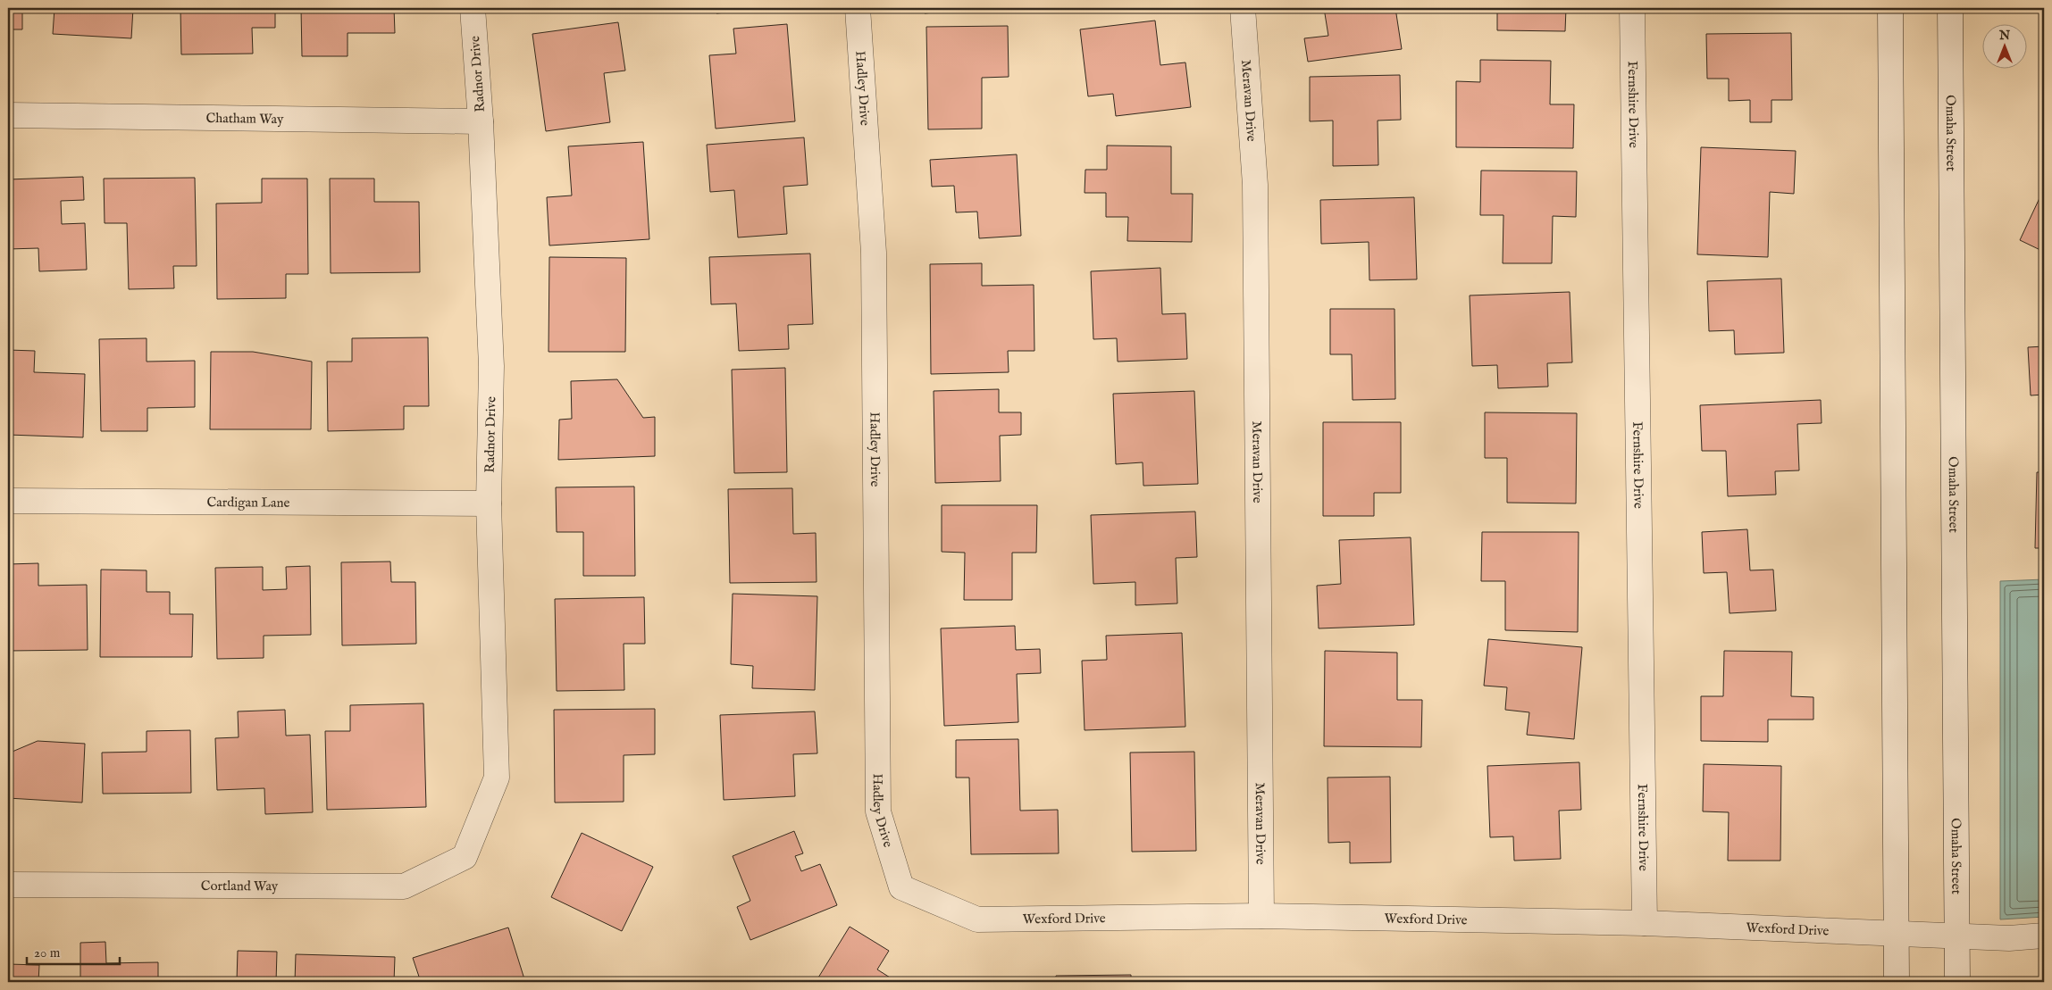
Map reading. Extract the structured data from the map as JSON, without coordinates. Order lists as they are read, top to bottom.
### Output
{
  "streets": {
    "street": [
      "Radnor Drive",
      "Hadley Drive",
      "Meravan Drive",
      "Fernshire Drive",
      "Chatham Way",
      "Omaha Street",
      "Cardigan Lane",
      "Cortland Way",
      "Wexford Drive"
    ]
  },
  "crossings": [
    ["Radnor Drive", "Chatham Way"],
    ["Radnor Drive", "Cardigan Lane"],
    ["Radnor Drive", "Cortland Way"],
    ["Hadley Drive", "Wexford Drive"],
    ["Meravan Drive", "Wexford Drive"],
    ["Fernshire Drive", "Wexford Drive"],
    ["Omaha Street", "Wexford Drive"]
  ],
  "scale_bar": "20 m",
  "north": "top"
}
